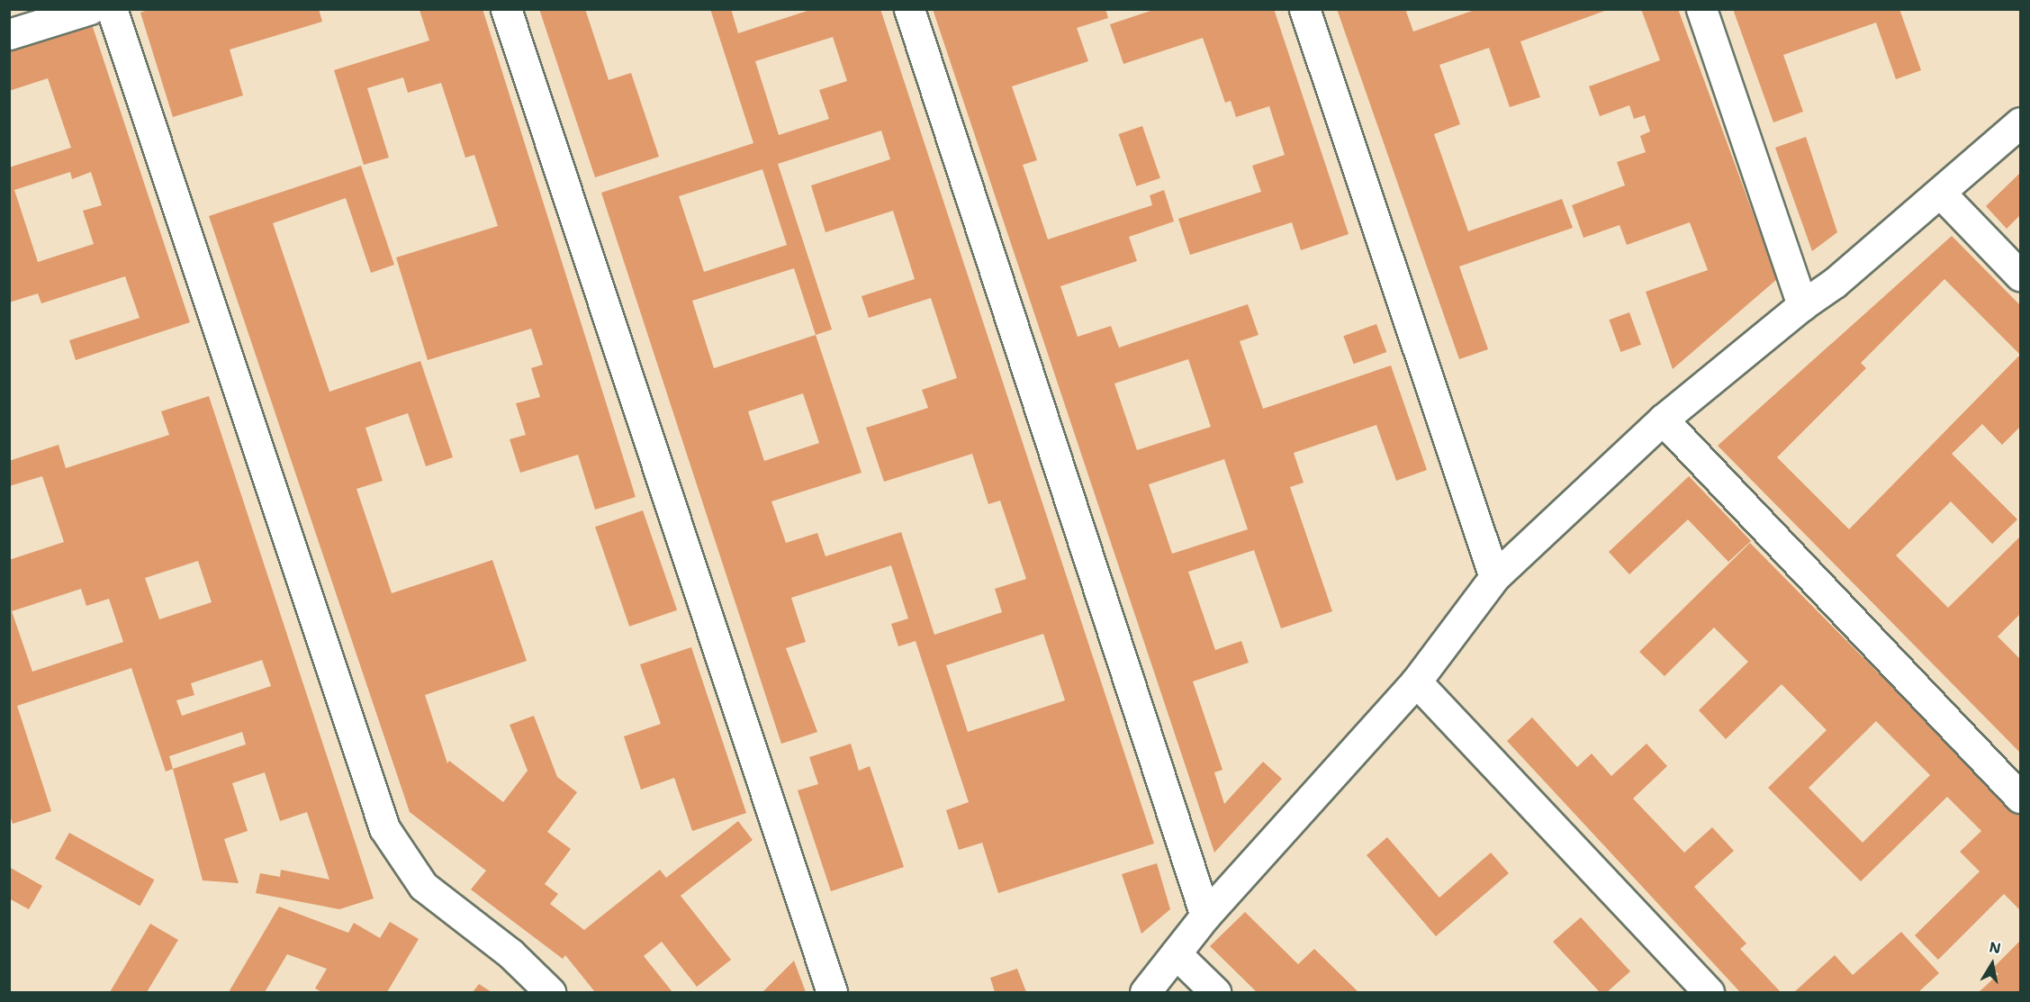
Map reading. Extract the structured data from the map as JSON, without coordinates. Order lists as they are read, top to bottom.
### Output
{
  "north": "top"
}
